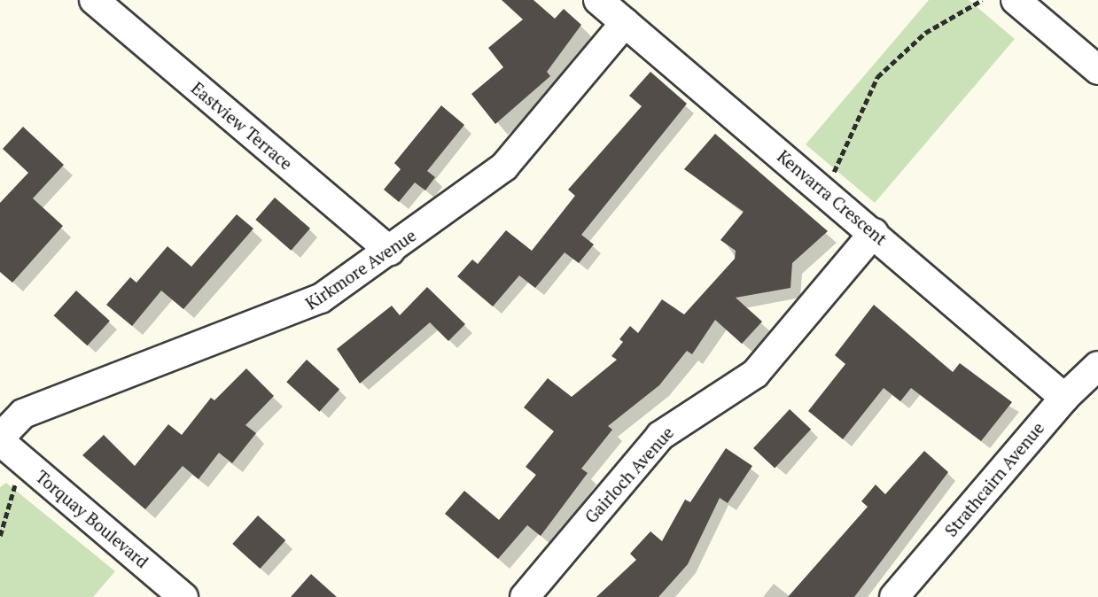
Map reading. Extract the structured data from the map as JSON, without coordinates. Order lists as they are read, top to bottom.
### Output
{
  "streets": {
    "street": [
      "Eastview Terrace",
      "Kenvarra Crescent",
      "Kirkmore Avenue",
      "Gairloch Avenue",
      "Strathcairn Avenue",
      "Torquay Boulevard"
    ]
  },
  "crossings": [
    ["Eastview Terrace", "Kirkmore Avenue"],
    ["Kenvarra Crescent", "Kirkmore Avenue"],
    ["Kenvarra Crescent", "Gairloch Avenue"],
    ["Kenvarra Crescent", "Strathcairn Avenue"],
    ["Kirkmore Avenue", "Torquay Boulevard"]
  ]
}
